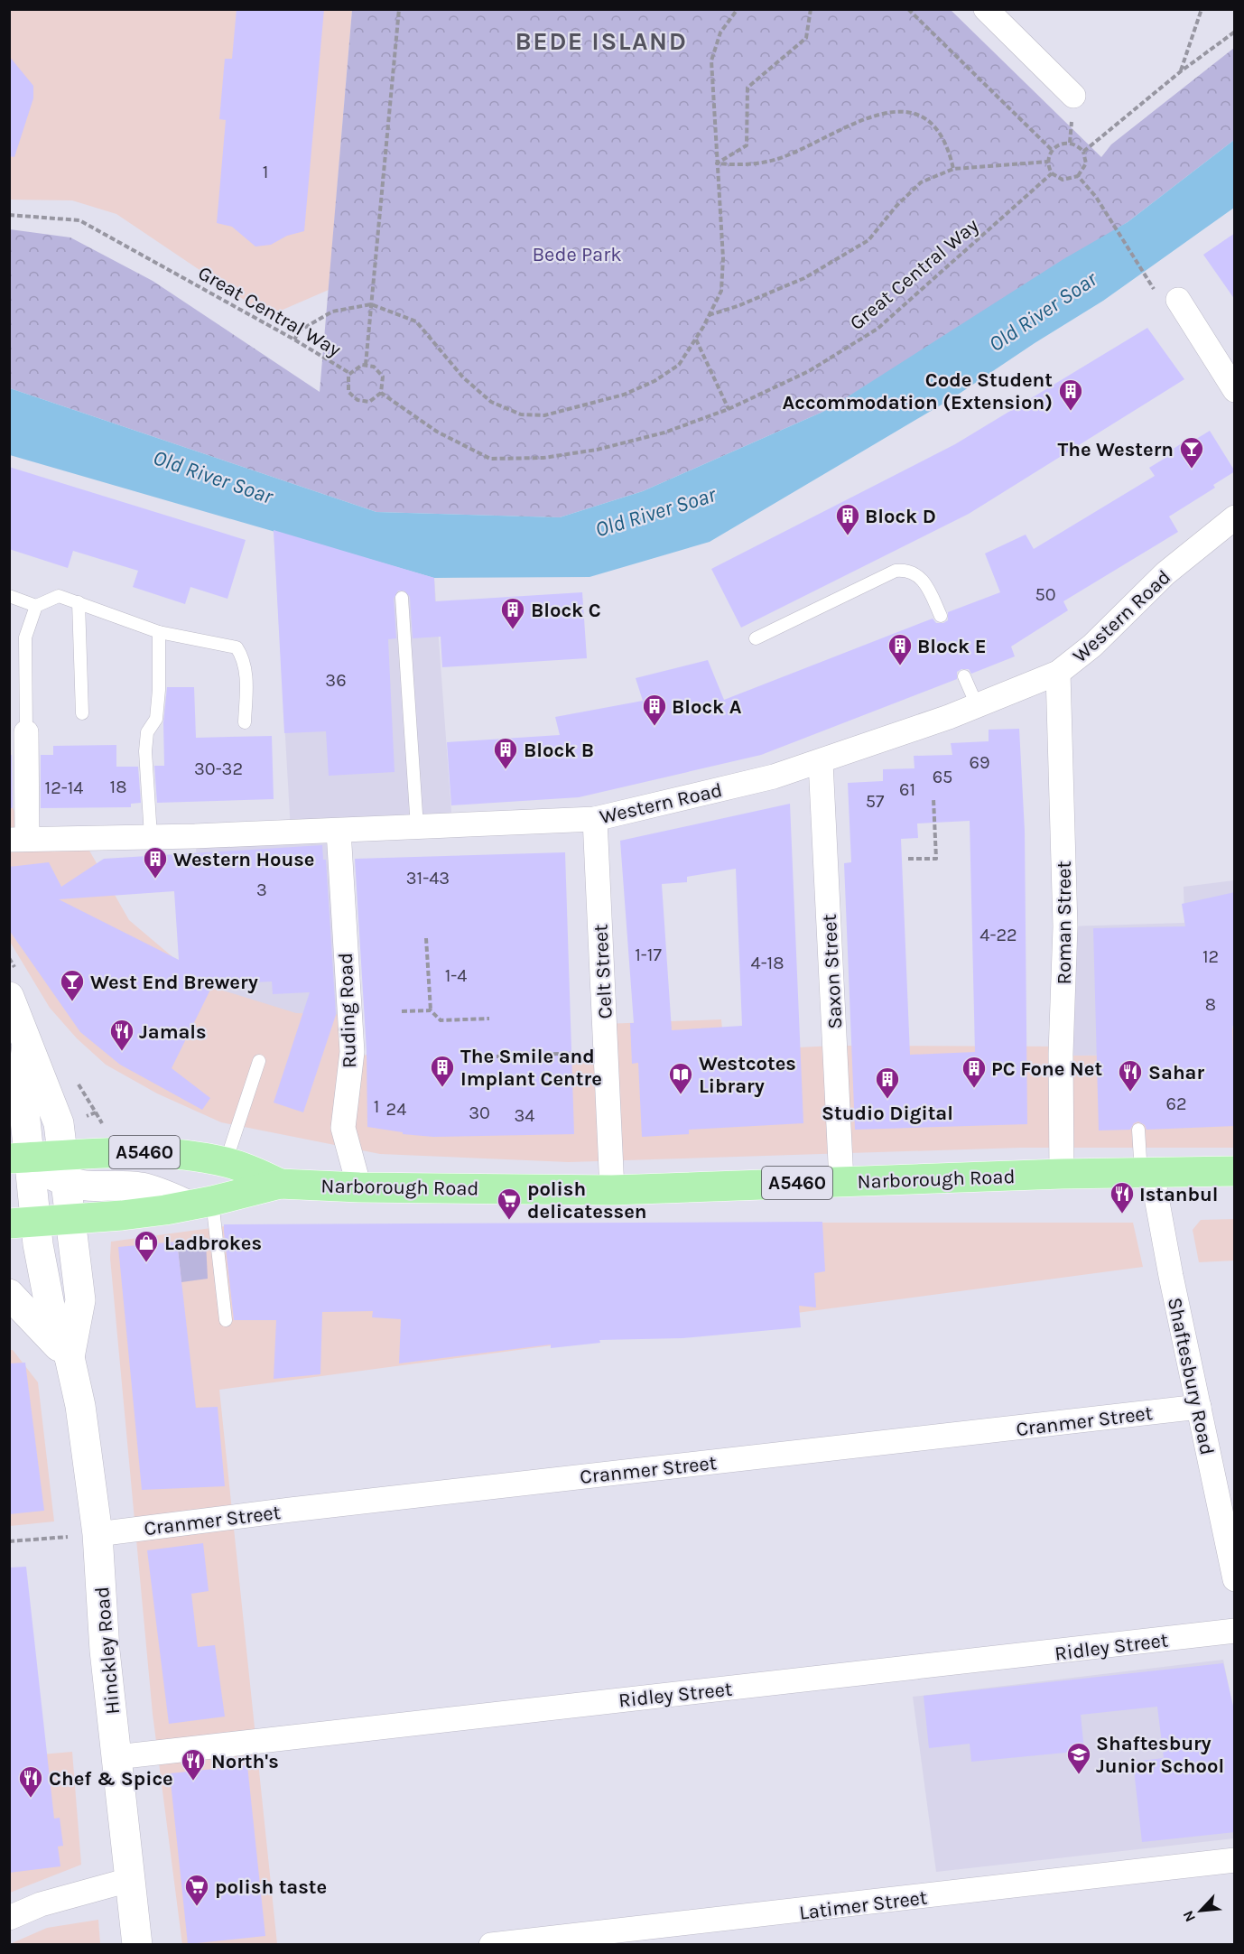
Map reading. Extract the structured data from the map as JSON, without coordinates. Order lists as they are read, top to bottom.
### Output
{
  "streets": {
    "main road": ["A5460", "Narborough Road"],
    "street": [
      "Western Road",
      "Roman Street",
      "Celt Street",
      "Saxon Street",
      "Ruding Road",
      "Shaftesbury Road",
      "Cranmer Street",
      "Ridley Street",
      "Hinckley Road",
      "Latimer Street"
    ],
    "path": ["Great Central Way"]
  },
  "crossings": [
    ["Western Road", "Roman Street"],
    ["Western Road", "Celt Street"],
    ["Western Road", "Saxon Street"],
    ["Western Road", "Ruding Road"],
    ["Roman Street", "Narborough Road"],
    ["Celt Street", "Narborough Road"],
    ["Saxon Street", "Narborough Road"],
    ["Ruding Road", "Narborough Road"],
    ["A5460", "Narborough Road"],
    ["A5460", "Hinckley Road"],
    ["Narborough Road", "Shaftesbury Road"],
    ["Narborough Road", "Hinckley Road"],
    ["Shaftesbury Road", "Cranmer Street"],
    ["Cranmer Street", "Hinckley Road"],
    ["Ridley Street", "Hinckley Road"]
  ],
  "districts": ["BEDE ISLAND"],
  "water": ["Old River Soar"],
  "parks": ["Bede Park"],
  "places": {
    "building": [
      "Code Student Accommodation (Extension)",
      "Block D",
      "Block C",
      "Block E",
      "Block A",
      "Block B",
      "Western House",
      "The Smile and Implant Centre",
      "PC Fone Net",
      "Studio Digital"
    ],
    "bar": ["The Western", "West End Brewery"],
    "restaurant": [
      "Jamals",
      "Sahar",
      "Istanbul",
      "North's",
      "Chef & Spice"
    ],
    "library": ["Westcotes Library"],
    "supermarket": ["polish delicatessen", "polish taste"],
    "shop": ["Ladbrokes"],
    "school or university": ["Shaftesbury Junior School"]
  },
  "house_numbers": [
    "1",
    "50",
    "36",
    "69",
    "30-32",
    "65",
    "18",
    "12-14",
    "61",
    "57",
    "31-43",
    "3",
    "4-22",
    "1-17",
    "12",
    "4-18",
    "1-4",
    "8",
    "62",
    "1",
    "24",
    "30",
    "34"
  ],
  "north": "bottom left"
}
